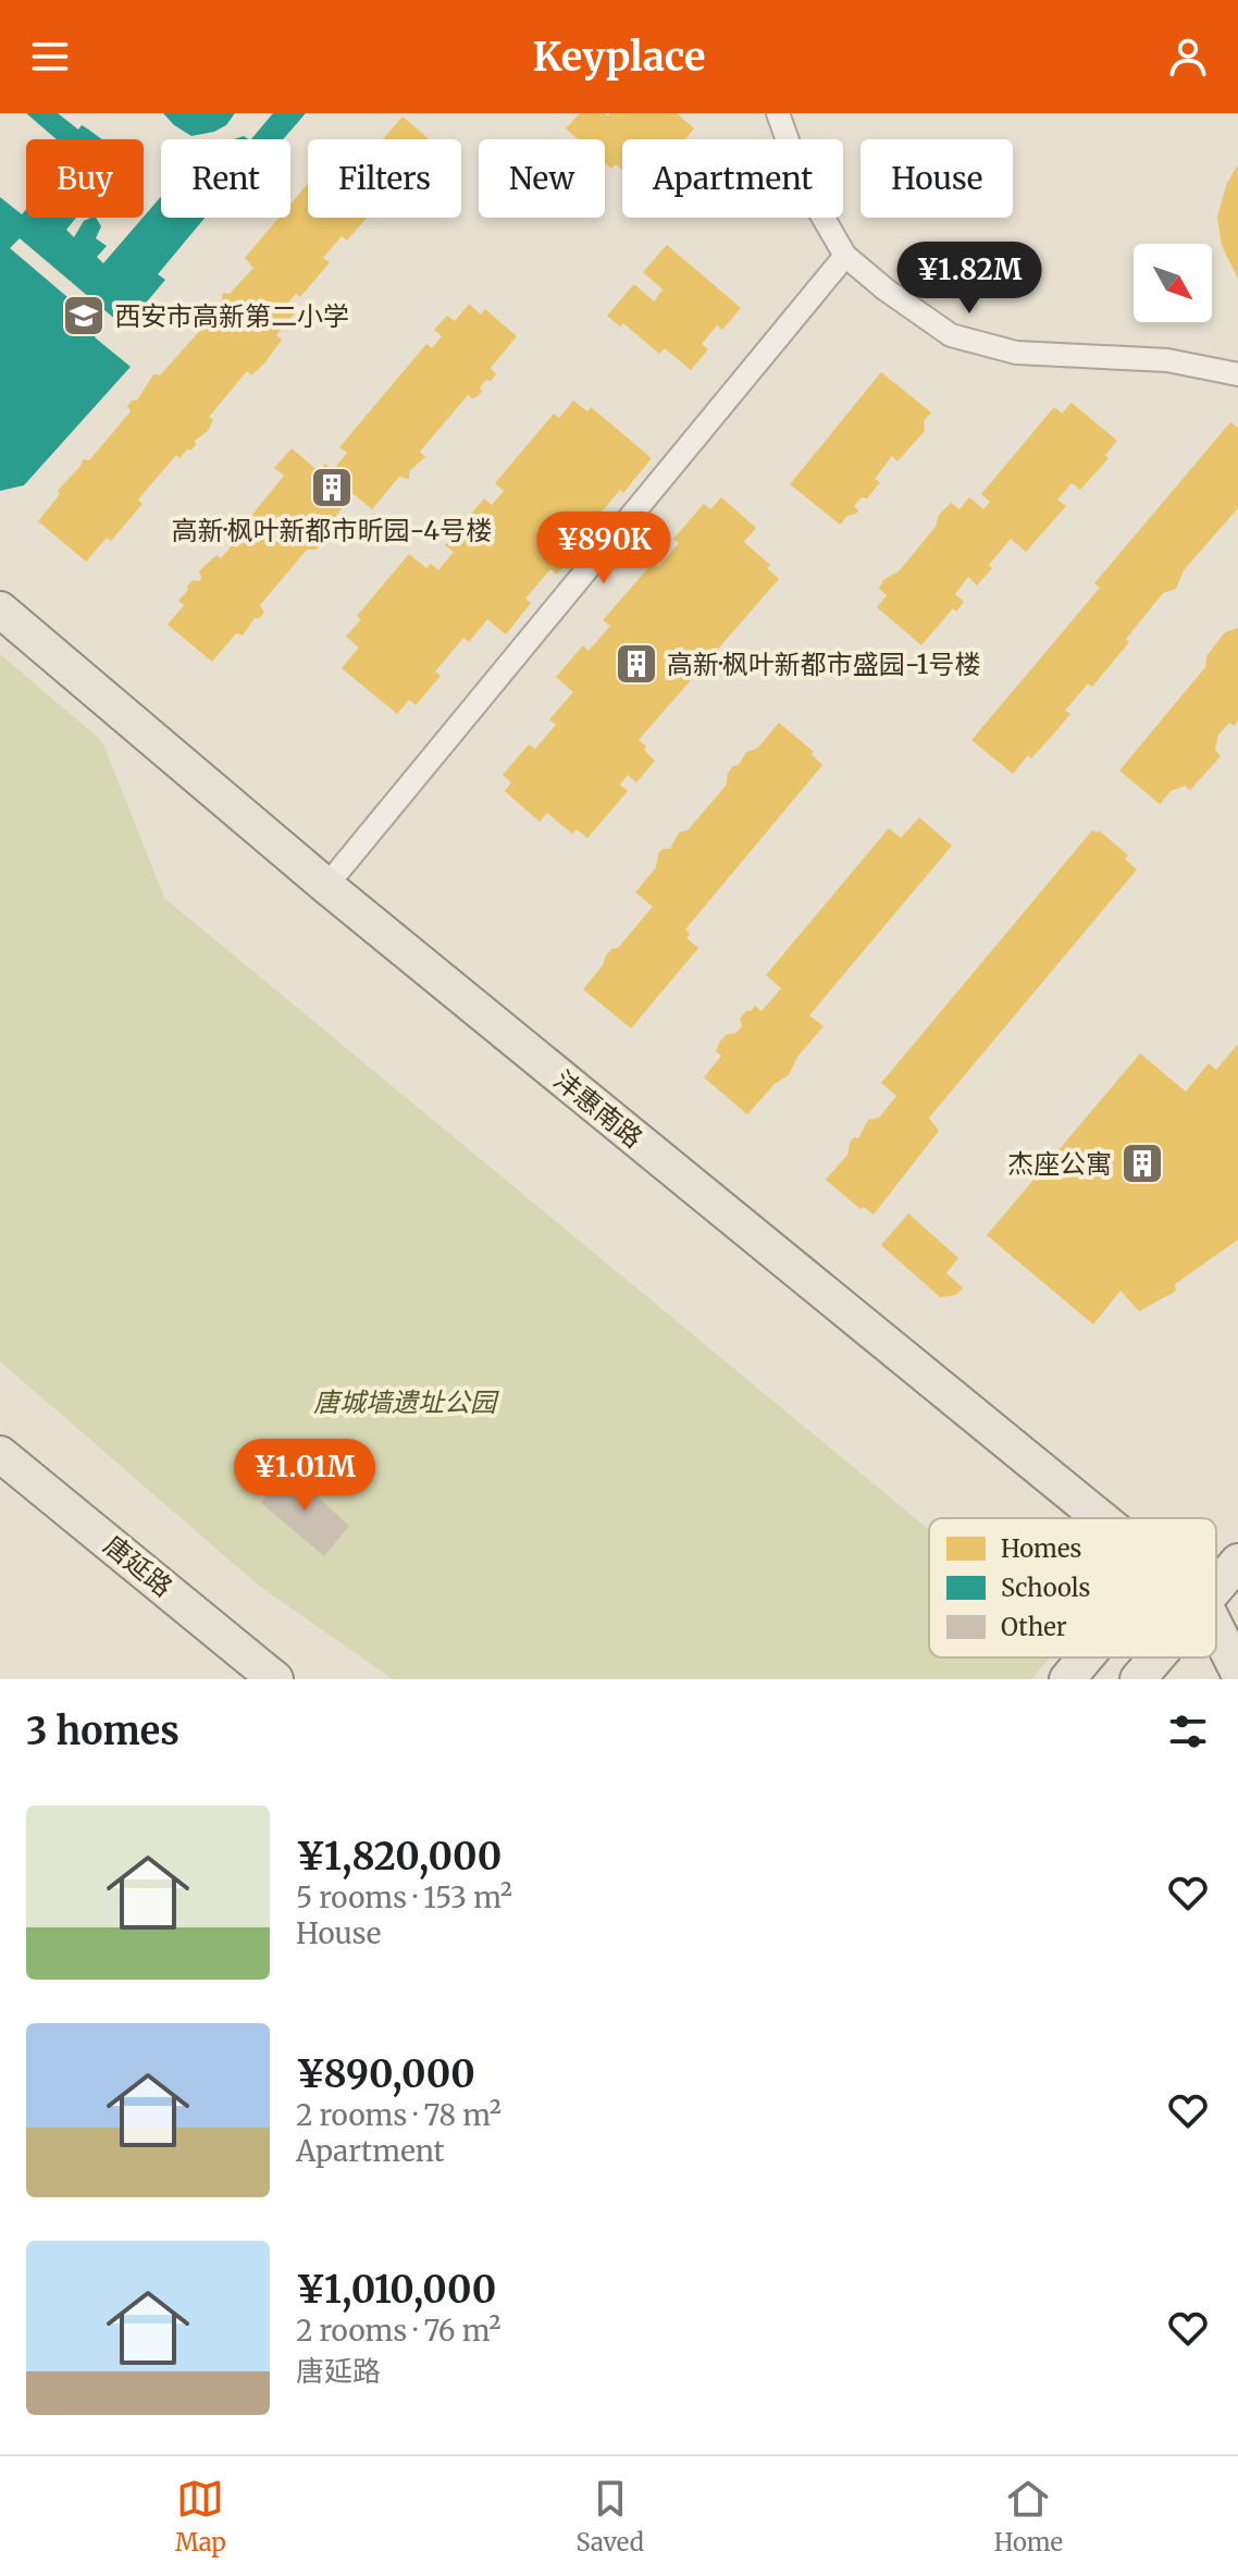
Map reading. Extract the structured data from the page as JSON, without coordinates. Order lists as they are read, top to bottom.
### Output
{
  "streets": {
    "main road": ["沣惠南路", "唐延路"]
  },
  "parks": ["唐城墙遗址公园"],
  "places": {
    "school or university": ["西安市高新第二小学"],
    "building": ["高新·枫叶新都市昕园-4号楼", "高新·枫叶新都市盛园-1号楼", "杰座公寓"]
  },
  "legend": ["Homes", "Schools", "Other"],
  "north": "bottom right",
  "page": {
    "header": "Keyplace",
    "chip": [
      "Buy",
      "Rent",
      "Filters",
      "New",
      "Apartment",
      "House"
    ],
    "price": ["¥1.82M", "¥890K", "¥1.01M"],
    "heading": "3 homes",
    "list": [
      {
        "name": "¥1,820,000",
        "note": "5 rooms · 153 m² · House"
      },
      {
        "name": "¥890,000",
        "note": "2 rooms · 78 m² · Apartment"
      },
      {
        "name": "¥1,010,000",
        "note": "2 rooms · 76 m² · 唐延路"
      }
    ],
    "tabs": ["Map", "Saved", "Home"]
  }
}
